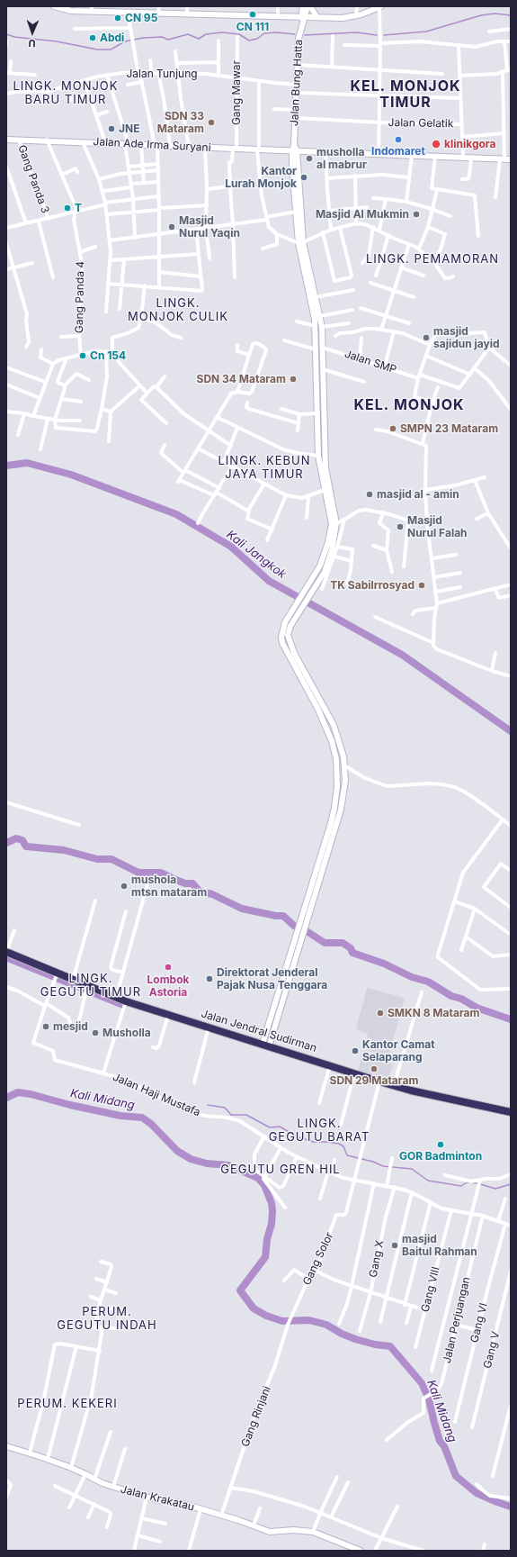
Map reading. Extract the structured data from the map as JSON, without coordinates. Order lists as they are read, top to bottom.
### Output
{
  "streets": {
    "highway": ["Jalan Jendral Sudirman"],
    "main road": ["Jalan Bung Hatta", "Jalan Ade Irma Suryani", "Jalan Krakatau"],
    "street": [
      "Jalan Tunjung",
      "Gang Mawar",
      "Jalan Gelatik",
      "Gang Panda 3",
      "Gang Panda 4",
      "Jalan SMP",
      "Jalan Haji Mustafa",
      "Gang Solor",
      "Gang X",
      "Gang VIII",
      "Jalan Perjuangan",
      "Gang VI",
      "Gang V",
      "Gang Rinjani"
    ]
  },
  "crossings": [
    ["Jalan Tunjung", "Jalan Bung Hatta"],
    ["Jalan Tunjung", "Gang Mawar"],
    ["Jalan Bung Hatta", "Jalan Gelatik"],
    ["Gang Mawar", "Jalan Ade Irma Suryani"],
    ["Jalan Ade Irma Suryani", "Gang Panda 3"],
    ["Jalan Ade Irma Suryani", "Gang Panda 4"],
    ["Jalan Jendral Sudirman", "Jalan Haji Mustafa"],
    ["Jalan Jendral Sudirman", "Gang Solor"],
    ["Jalan Haji Mustafa", "Gang Solor"],
    ["Jalan Haji Mustafa", "Gang X"],
    ["Jalan Haji Mustafa", "Gang VIII"],
    ["Jalan Haji Mustafa", "Jalan Perjuangan"],
    ["Jalan Haji Mustafa", "Gang VI"],
    ["Gang Solor", "Gang Rinjani"],
    ["Gang Rinjani", "Jalan Krakatau"]
  ],
  "districts": [
    "LINGK. MONJOK BARU TIMUR",
    "KEL. MONJOK TIMUR",
    "LINGK. PEMAMORAN",
    "LINGK. MONJOK CULIK",
    "KEL. MONJOK",
    "LINGK. KEBUN JAYA TIMUR",
    "LINGK. GEGUTU TIMUR",
    "LINGK. GEGUTU BARAT",
    "GEGUTU GREN HIL",
    "PERUM. GEGUTU INDAH",
    "PERUM. KEKERI"
  ],
  "water": ["Kali Jangkok", "Kali Midang"],
  "places": [
    "CN 111",
    "CN 95",
    "Abdi",
    "SDN 33 Mataram",
    "JNE",
    "Indomaret",
    "klinikgora",
    "musholla al mabrur",
    "Kantor Lurah Monjok",
    "T",
    "Masjid Al Mukmin",
    "Masjid Nurul Yaqin",
    "masjid sajidun jayid",
    "Cn 154",
    "SDN 34 Mataram",
    "SMPN 23 Mataram",
    "masjid al - amin",
    "Masjid Nurul Falah",
    "TK Sabilrrosyad",
    "mushola mtsn mataram",
    "Lombok Astoria",
    "Direktorat Jenderal Pajak Nusa Tenggara",
    "SMKN 8 Mataram",
    "mesjid",
    "Musholla",
    "Kantor Camat Selaparang",
    "SDN 29 Mataram",
    "GOR Badminton",
    "masjid Baitul Rahman"
  ],
  "north": "bottom"
}
